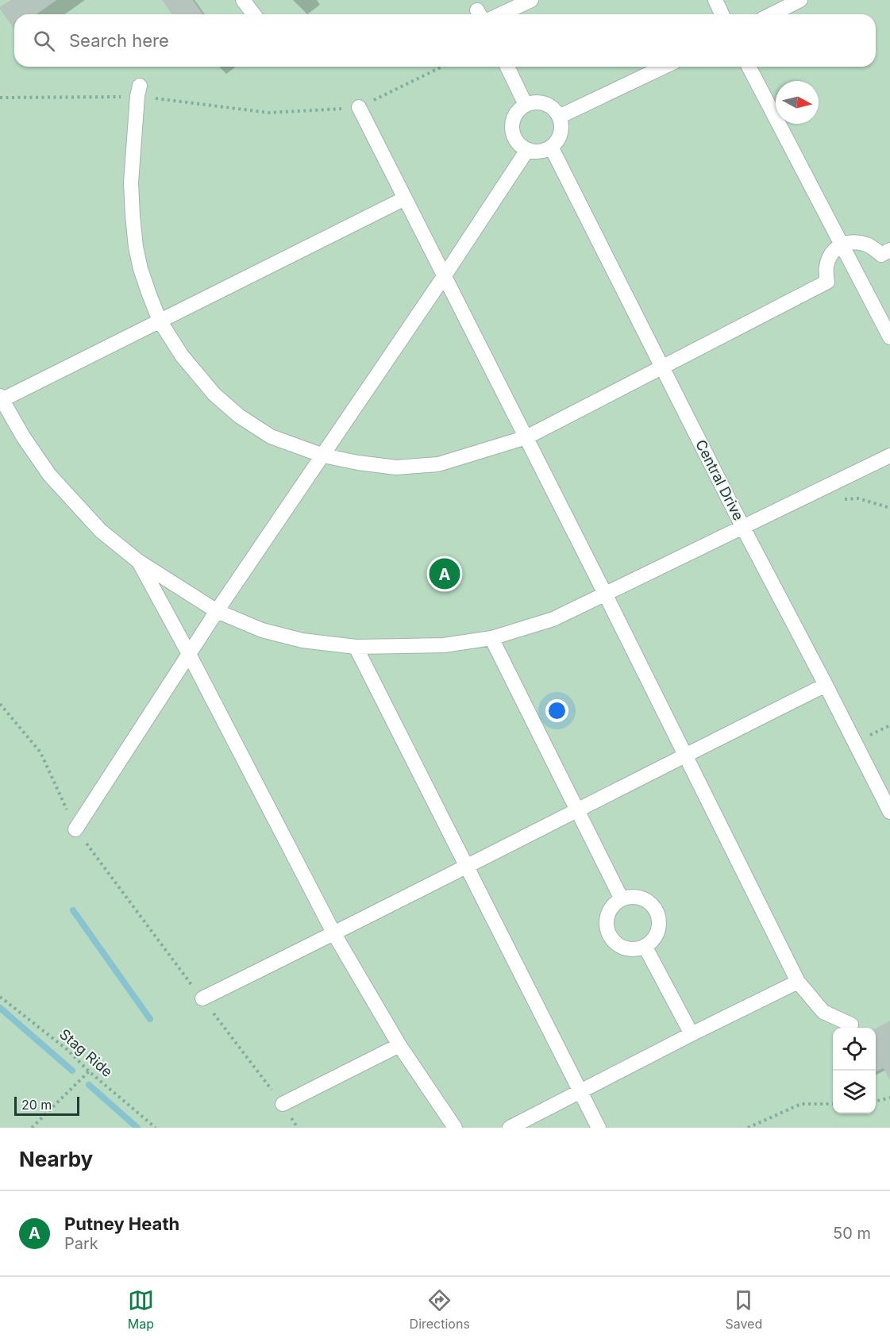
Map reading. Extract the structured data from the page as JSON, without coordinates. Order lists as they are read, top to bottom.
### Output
{
  "streets": {
    "street": ["Central Drive"],
    "path": ["Stag Ride"]
  },
  "scale_bar": "20 m",
  "north": "right",
  "page": {
    "search": "Search here",
    "pins": "A",
    "scale": "20 m",
    "heading": "Nearby",
    "list": [
      {
        "mark": "A",
        "name": "Putney Heath",
        "note": "Park",
        "value": "50 m"
      }
    ],
    "nav": ["Map", "Directions", "Saved"]
  }
}
